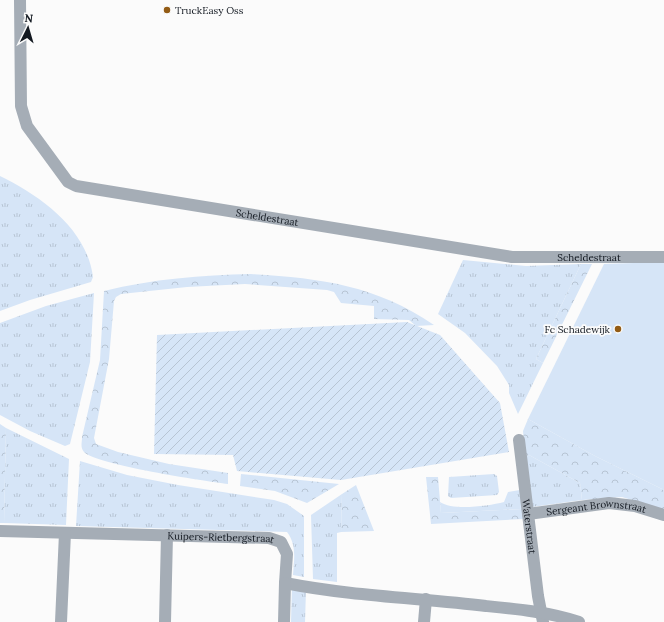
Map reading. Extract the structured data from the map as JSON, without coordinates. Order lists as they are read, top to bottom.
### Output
{
  "streets": {
    "street": [
      "Scheldestraat",
      "Sergeant Brownstraat",
      "Waterstraat",
      "Kuipers-Rietbergstraat"
    ]
  },
  "crossings": [
    ["Sergeant Brownstraat", "Waterstraat"]
  ],
  "places": ["TruckEasy Oss", "Fc Schadewijk"],
  "north": "top"
}
